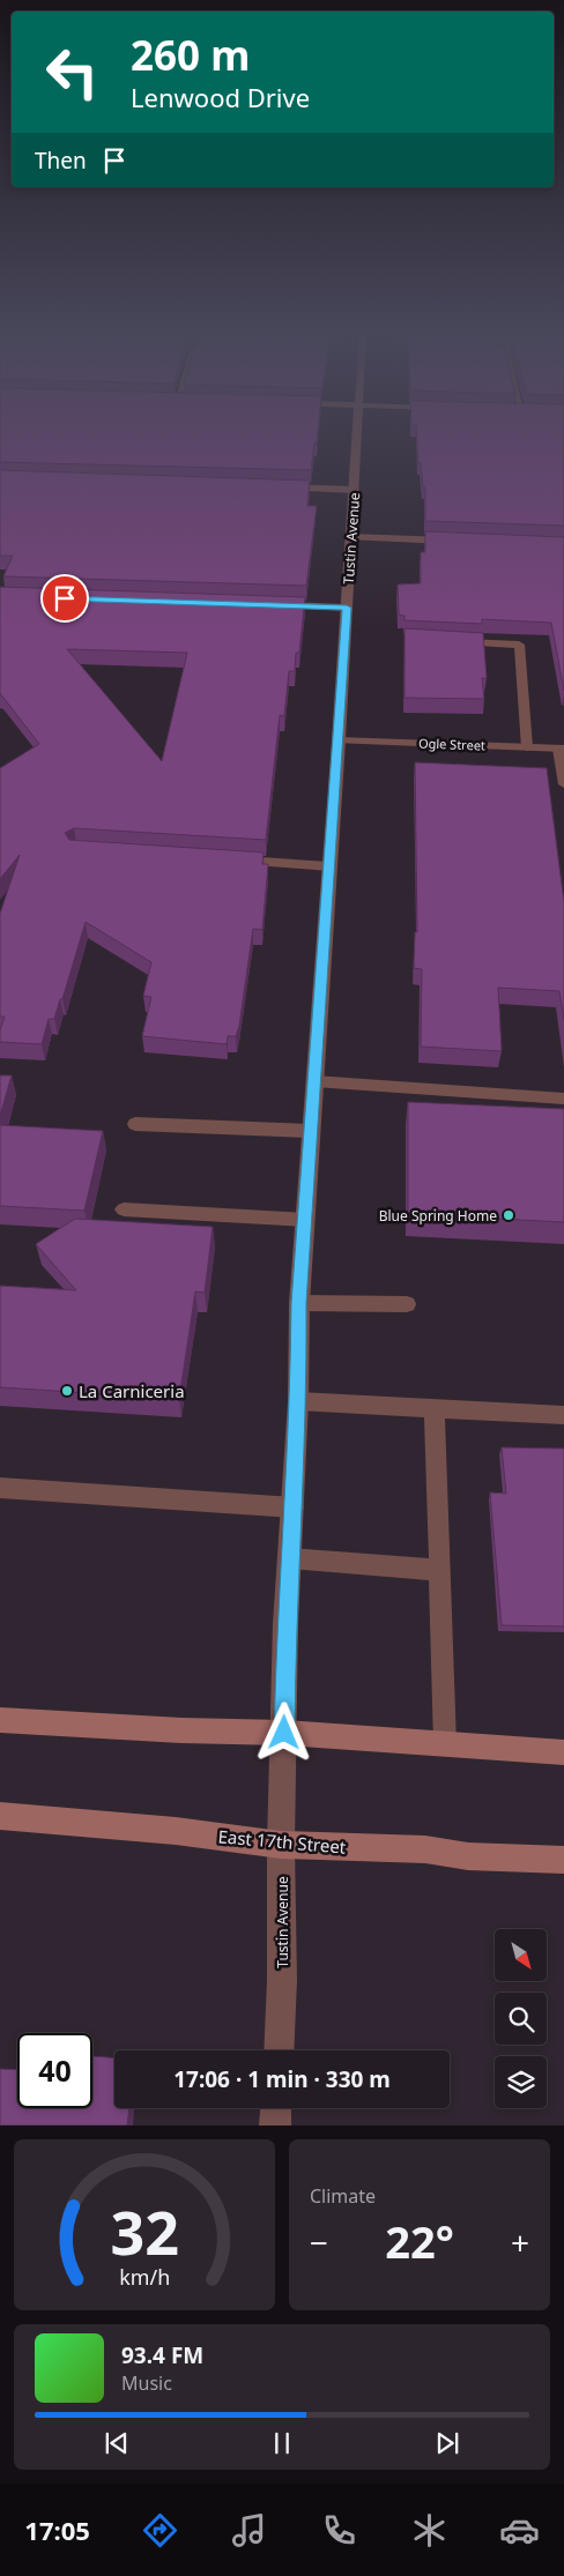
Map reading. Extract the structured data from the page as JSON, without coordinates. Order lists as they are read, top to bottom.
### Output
{
  "streets": {
    "main road": ["East 17th Street"],
    "street": ["Tustin Avenue", "Ogle Street"]
  },
  "crossings": [
    ["Tustin Avenue", "Ogle Street"],
    ["Tustin Avenue", "East 17th Street"]
  ],
  "places": ["Blue Spring Home", "La Carniceria"],
  "north": "bottom right",
  "page": {
    "turn": ["260 m", "Lenwood Drive"],
    "then": "Then",
    "limit": "40",
    "trip": "17:06 · 1 min · 330 m",
    "tile": "Climate",
    "heat": ["−", "22°", "+"],
    "song": ["93.4 FM", "Music"],
    "tabs": "17:05",
    "gauge": ["32", "km/h"]
  }
}
